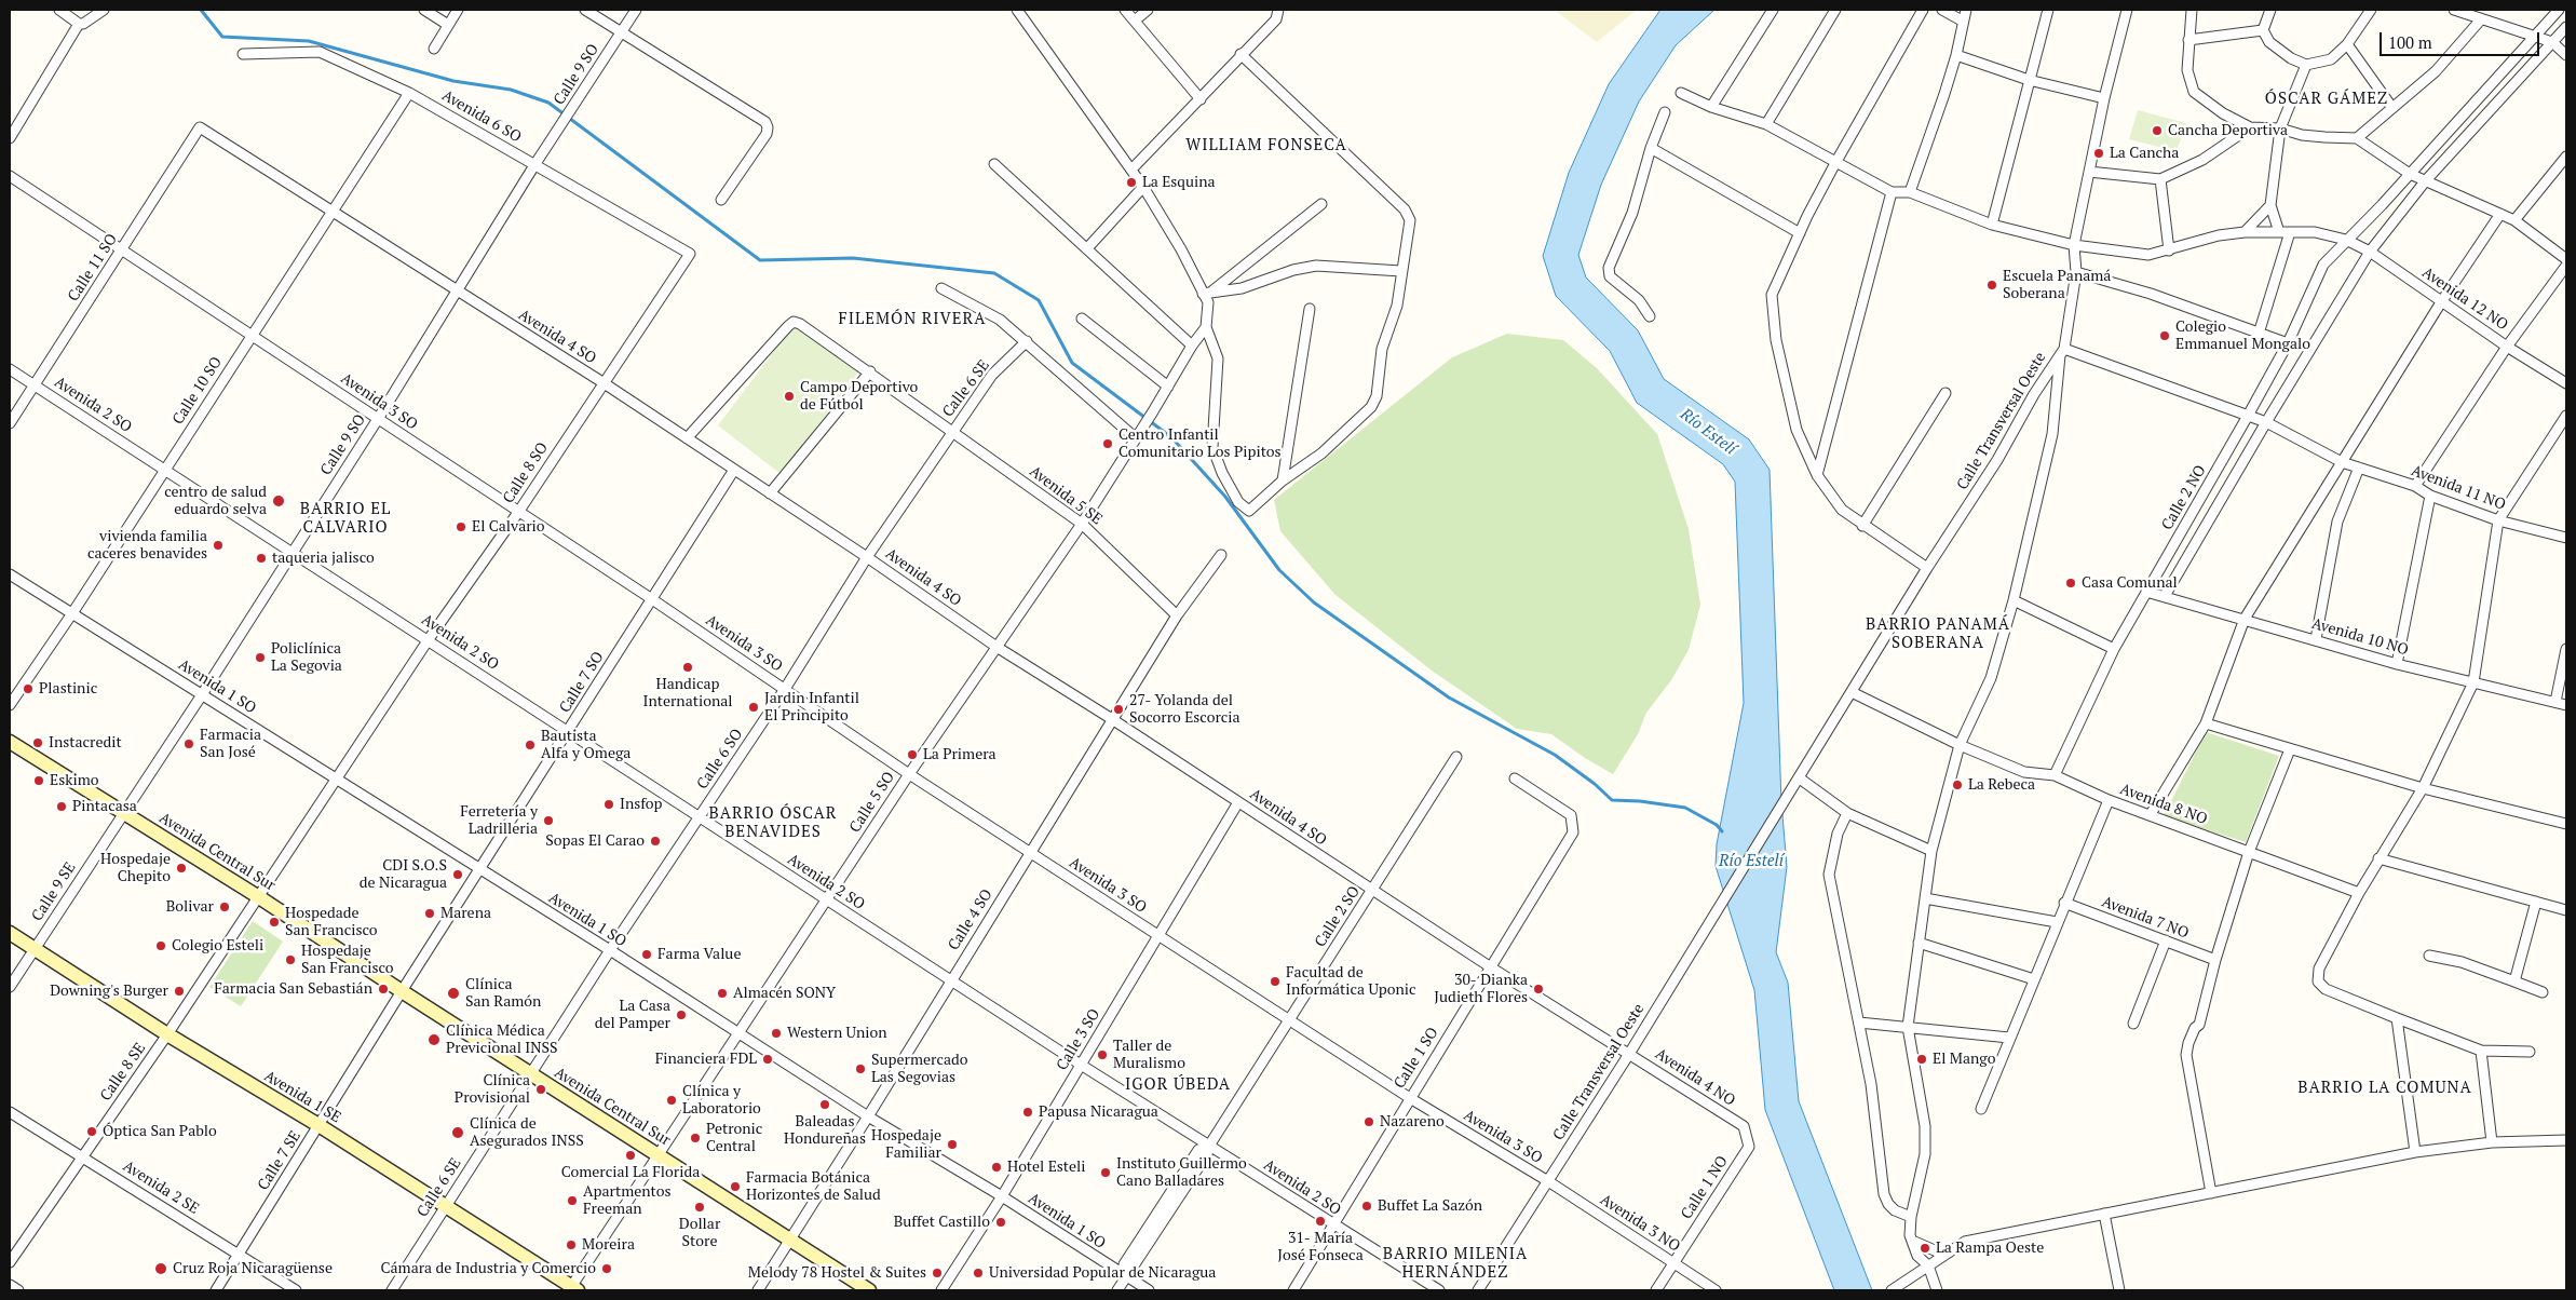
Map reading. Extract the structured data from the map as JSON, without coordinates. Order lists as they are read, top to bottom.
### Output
{
  "streets": {
    "street": [
      "Calle 9 SO",
      "Avenida 6 SO",
      "Calle 11 SO",
      "Avenida 12 NO",
      "Avenida 4 SO",
      "Calle 6 SE",
      "Calle 10 SO",
      "Avenida 3 SO",
      "Avenida 2 SO",
      "Calle Transversal Oeste",
      "Calle 8 SO",
      "Avenida 11 NO",
      "Avenida 5 SE",
      "Calle 2 NO",
      "Avenida 10 NO",
      "Calle 7 SO",
      "Avenida 1 SO",
      "Calle 6 SO",
      "Calle 5 SO",
      "Avenida 8 NO",
      "Avenida Central Sur",
      "Calle 9 SE",
      "Calle 2 SO",
      "Avenida 7 NO",
      "Calle 4 SO",
      "Calle 3 SO",
      "Calle 1 SO",
      "Calle 8 SE",
      "Avenida 4 NO",
      "Avenida 1 SE",
      "Calle 7 SE",
      "Avenida 2 SE",
      "Calle 1 NO",
      "Avenida 3 NO"
    ]
  },
  "crossings": [
    ["Calle 9 SO", "Avenida 6 SO"],
    ["Calle 9 SO", "Avenida 4 SO"],
    ["Calle 9 SO", "Avenida 3 SO"],
    ["Calle 9 SO", "Avenida 2 SO"],
    ["Calle 9 SO", "Avenida 1 SO"],
    ["Calle 9 SO", "Avenida Central Sur"],
    ["Calle 9 SO", "Calle 9 SE"],
    ["Avenida 6 SO", "Calle 10 SO"],
    ["Avenida 6 SO", "Calle 8 SO"],
    ["Calle 11 SO", "Avenida 4 SO"],
    ["Calle 11 SO", "Avenida 3 SO"],
    ["Calle 11 SO", "Avenida 2 SO"],
    ["Avenida 12 NO", "Calle Transversal Oeste"],
    ["Avenida 12 NO", "Calle 2 NO"],
    ["Avenida 4 SO", "Calle 10 SO"],
    ["Avenida 4 SO", "Calle Transversal Oeste"],
    ["Avenida 4 SO", "Calle 8 SO"],
    ["Avenida 4 SO", "Avenida 5 SE"],
    ["Avenida 4 SO", "Calle 7 SO"],
    ["Avenida 4 SO", "Calle 6 SO"],
    ["Avenida 4 SO", "Calle 5 SO"],
    ["Avenida 4 SO", "Calle 2 SO"],
    ["Avenida 4 SO", "Calle 4 SO"],
    ["Avenida 4 SO", "Calle 3 SO"],
    ["Avenida 4 SO", "Calle 1 SO"],
    ["Avenida 4 SO", "Avenida 4 NO"],
    ["Calle 6 SE", "Avenida 5 SE"],
    ["Calle 6 SE", "Calle 6 SO"],
    ["Calle 6 SE", "Avenida Central Sur"],
    ["Calle 6 SE", "Avenida 1 SE"],
    ["Calle 10 SO", "Avenida 3 SO"],
    ["Calle 10 SO", "Avenida 2 SO"],
    ["Calle 10 SO", "Avenida 1 SO"],
    ["Avenida 3 SO", "Calle Transversal Oeste"],
    ["Avenida 3 SO", "Calle 8 SO"],
    ["Avenida 3 SO", "Calle 7 SO"],
    ["Avenida 3 SO", "Calle 6 SO"],
    ["Avenida 3 SO", "Calle 5 SO"],
    ["Avenida 3 SO", "Calle 2 SO"],
    ["Avenida 3 SO", "Calle 4 SO"],
    ["Avenida 3 SO", "Calle 3 SO"],
    ["Avenida 3 SO", "Calle 1 SO"],
    ["Avenida 3 SO", "Avenida 3 NO"],
    ["Avenida 2 SO", "Calle 8 SO"],
    ["Avenida 2 SO", "Calle 7 SO"],
    ["Avenida 2 SO", "Calle 6 SO"],
    ["Avenida 2 SO", "Calle 5 SO"],
    ["Avenida 2 SO", "Calle 2 SO"],
    ["Avenida 2 SO", "Calle 4 SO"],
    ["Avenida 2 SO", "Calle 3 SO"],
    ["Avenida 2 SO", "Calle 1 SO"],
    ["Calle Transversal Oeste", "Avenida 11 NO"],
    ["Calle Transversal Oeste", "Avenida 8 NO"],
    ["Calle Transversal Oeste", "Avenida 4 NO"],
    ["Calle Transversal Oeste", "Avenida 3 NO"],
    ["Calle 8 SO", "Avenida 1 SO"],
    ["Calle 8 SO", "Avenida Central Sur"],
    ["Calle 8 SO", "Calle 8 SE"],
    ["Avenida 11 NO", "Calle 2 NO"],
    ["Avenida 5 SE", "Calle 6 SO"],
    ["Avenida 5 SE", "Calle 5 SO"],
    ["Avenida 5 SE", "Calle 4 SO"],
    ["Calle 2 NO", "Avenida 10 NO"],
    ["Calle 2 NO", "Avenida 8 NO"],
    ["Calle 7 SO", "Avenida 1 SO"],
    ["Calle 7 SO", "Avenida Central Sur"],
    ["Calle 7 SO", "Calle 7 SE"],
    ["Avenida 1 SO", "Calle 6 SO"],
    ["Avenida 1 SO", "Calle 5 SO"],
    ["Avenida 1 SO", "Calle 2 SO"],
    ["Avenida 1 SO", "Calle 4 SO"],
    ["Avenida 1 SO", "Calle 3 SO"],
    ["Calle 6 SO", "Avenida Central Sur"],
    ["Calle 5 SO", "Avenida Central Sur"],
    ["Calle 5 SO", "Avenida 1 SE"],
    ["Avenida Central Sur", "Calle 9 SE"],
    ["Avenida Central Sur", "Calle 4 SO"],
    ["Avenida Central Sur", "Calle 8 SE"],
    ["Avenida Central Sur", "Calle 7 SE"],
    ["Calle 9 SE", "Avenida 1 SE"],
    ["Calle 8 SE", "Avenida 1 SE"],
    ["Calle 8 SE", "Avenida 2 SE"],
    ["Avenida 4 NO", "Calle 1 NO"],
    ["Avenida 1 SE", "Calle 7 SE"],
    ["Calle 7 SE", "Avenida 2 SE"],
    ["Calle 1 NO", "Avenida 3 NO"]
  ],
  "districts": [
    "ÓSCAR GÁMEZ",
    "WILLIAM FONSECA",
    "FILEMÓN RIVERA",
    "BARRIO EL CALVARIO",
    "BARRIO PANAMÁ SOBERANA",
    "BARRIO ÓSCAR BENAVIDES",
    "IGOR ÚBEDA",
    "BARRIO LA COMUNA",
    "BARRIO MILENIA HERNÁNDEZ"
  ],
  "water": ["Río Estelí"],
  "places": [
    "Cancha Deportiva",
    "La Cancha",
    "La Esquina",
    "Escuela Panamá Soberana",
    "Colegio Emmanuel Mongalo",
    "Campo Deportivo de Fútbol",
    "Centro Infantil Comunitario Los Pipitos",
    "centro de salud eduardo selva",
    "El Calvario",
    "vivienda familia caceres benavides",
    "taqueria jalisco",
    "Casa Comunal",
    "Policlínica La Segovia",
    "Handicap International",
    "Plastinic",
    "Jardin Infantil El Principito",
    "27- Yolanda del Socorro Escorcia",
    "Instacredit",
    "Farmacia San José",
    "Bautista Alfa y Omega",
    "La Primera",
    "Eskimo",
    "La Rebeca",
    "Insfop",
    "Pintacasa",
    "Ferretería y Ladrilleria",
    "Sopas El Carao",
    "Hospedaje Chepito",
    "CDI S.O.S de Nicaragua",
    "Bolivar",
    "Marena",
    "Hospedade San Francisco",
    "Colegio Esteli",
    "Farma Value",
    "Hospedaje San Francisco",
    "Facultad de Informática Uponic",
    "Farmacia San Sebastián",
    "30- Dianka Judieth Flores",
    "Downing's Burger",
    "Clínica San Ramón",
    "Almacén SONY",
    "La Casa del Pamper",
    "Western Union",
    "Clínica Médica Previcional INSS",
    "Taller de Muralismo",
    "Financiera FDL",
    "El Mango",
    "Supermercado Las Segovias",
    "Clínica Provisional",
    "Clínica y Laboratorio",
    "Baleadas Hondureñas",
    "Papusa Nicaragua",
    "Nazareno",
    "Óptica San Pablo",
    "Clínica de Asegurados INSS",
    "Petronic Central",
    "Hospedaje Familiar",
    "Comercial La Florida",
    "Hotel Esteli",
    "Instituto Guillermo Cano Balladares",
    "Farmacia Botánica Horizontes de Salud",
    "Apartmentos Freeman",
    "Buffet La Sazón",
    "Dollar Store",
    "31- María José Fonseca",
    "Buffet Castillo",
    "Moreira",
    "La Rampa Oeste",
    "Cruz Roja Nicaragüense",
    "Cámara de Industria y Comercio",
    "Melody 78 Hostel & Suites",
    "Universidad Popular de Nicaragua"
  ],
  "scale_bar": "100 m"
}
